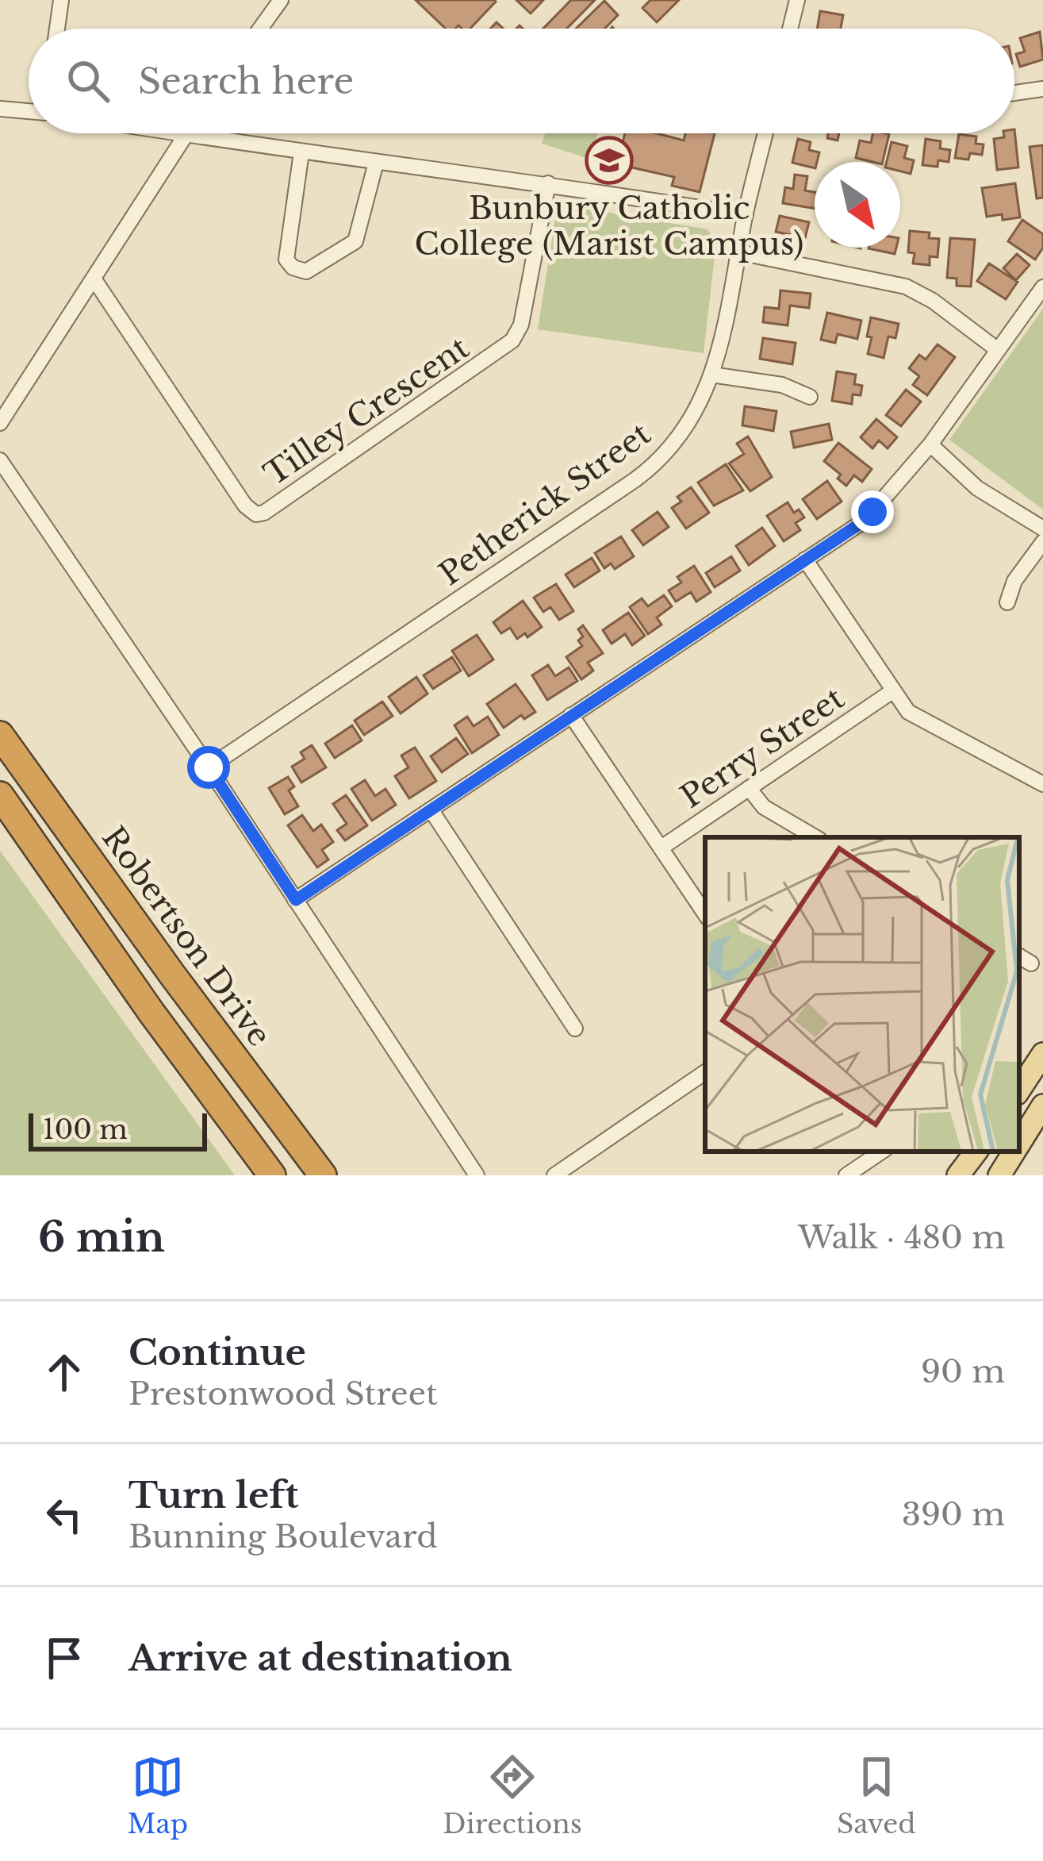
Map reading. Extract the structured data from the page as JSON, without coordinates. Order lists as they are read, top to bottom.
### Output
{
  "streets": {
    "highway": ["Robertson Drive"],
    "street": ["Tilley Crescent", "Petherick Street", "Perry Street"]
  },
  "places": {
    "school or university": ["Bunbury Catholic College (Marist Campus)"]
  },
  "scale_bar": "100 m",
  "north": "bottom right",
  "page": {
    "search": "Search here",
    "scale": "100 m",
    "heading": ["6 min", "Walk · 480 m"],
    "list": [
      ["Continue", "Prestonwood Street", "90 m"],
      ["Turn left", "Bunning Boulevard", "390 m"],
      "Arrive at destination"
    ],
    "nav": ["Map", "Directions", "Saved"]
  }
}
